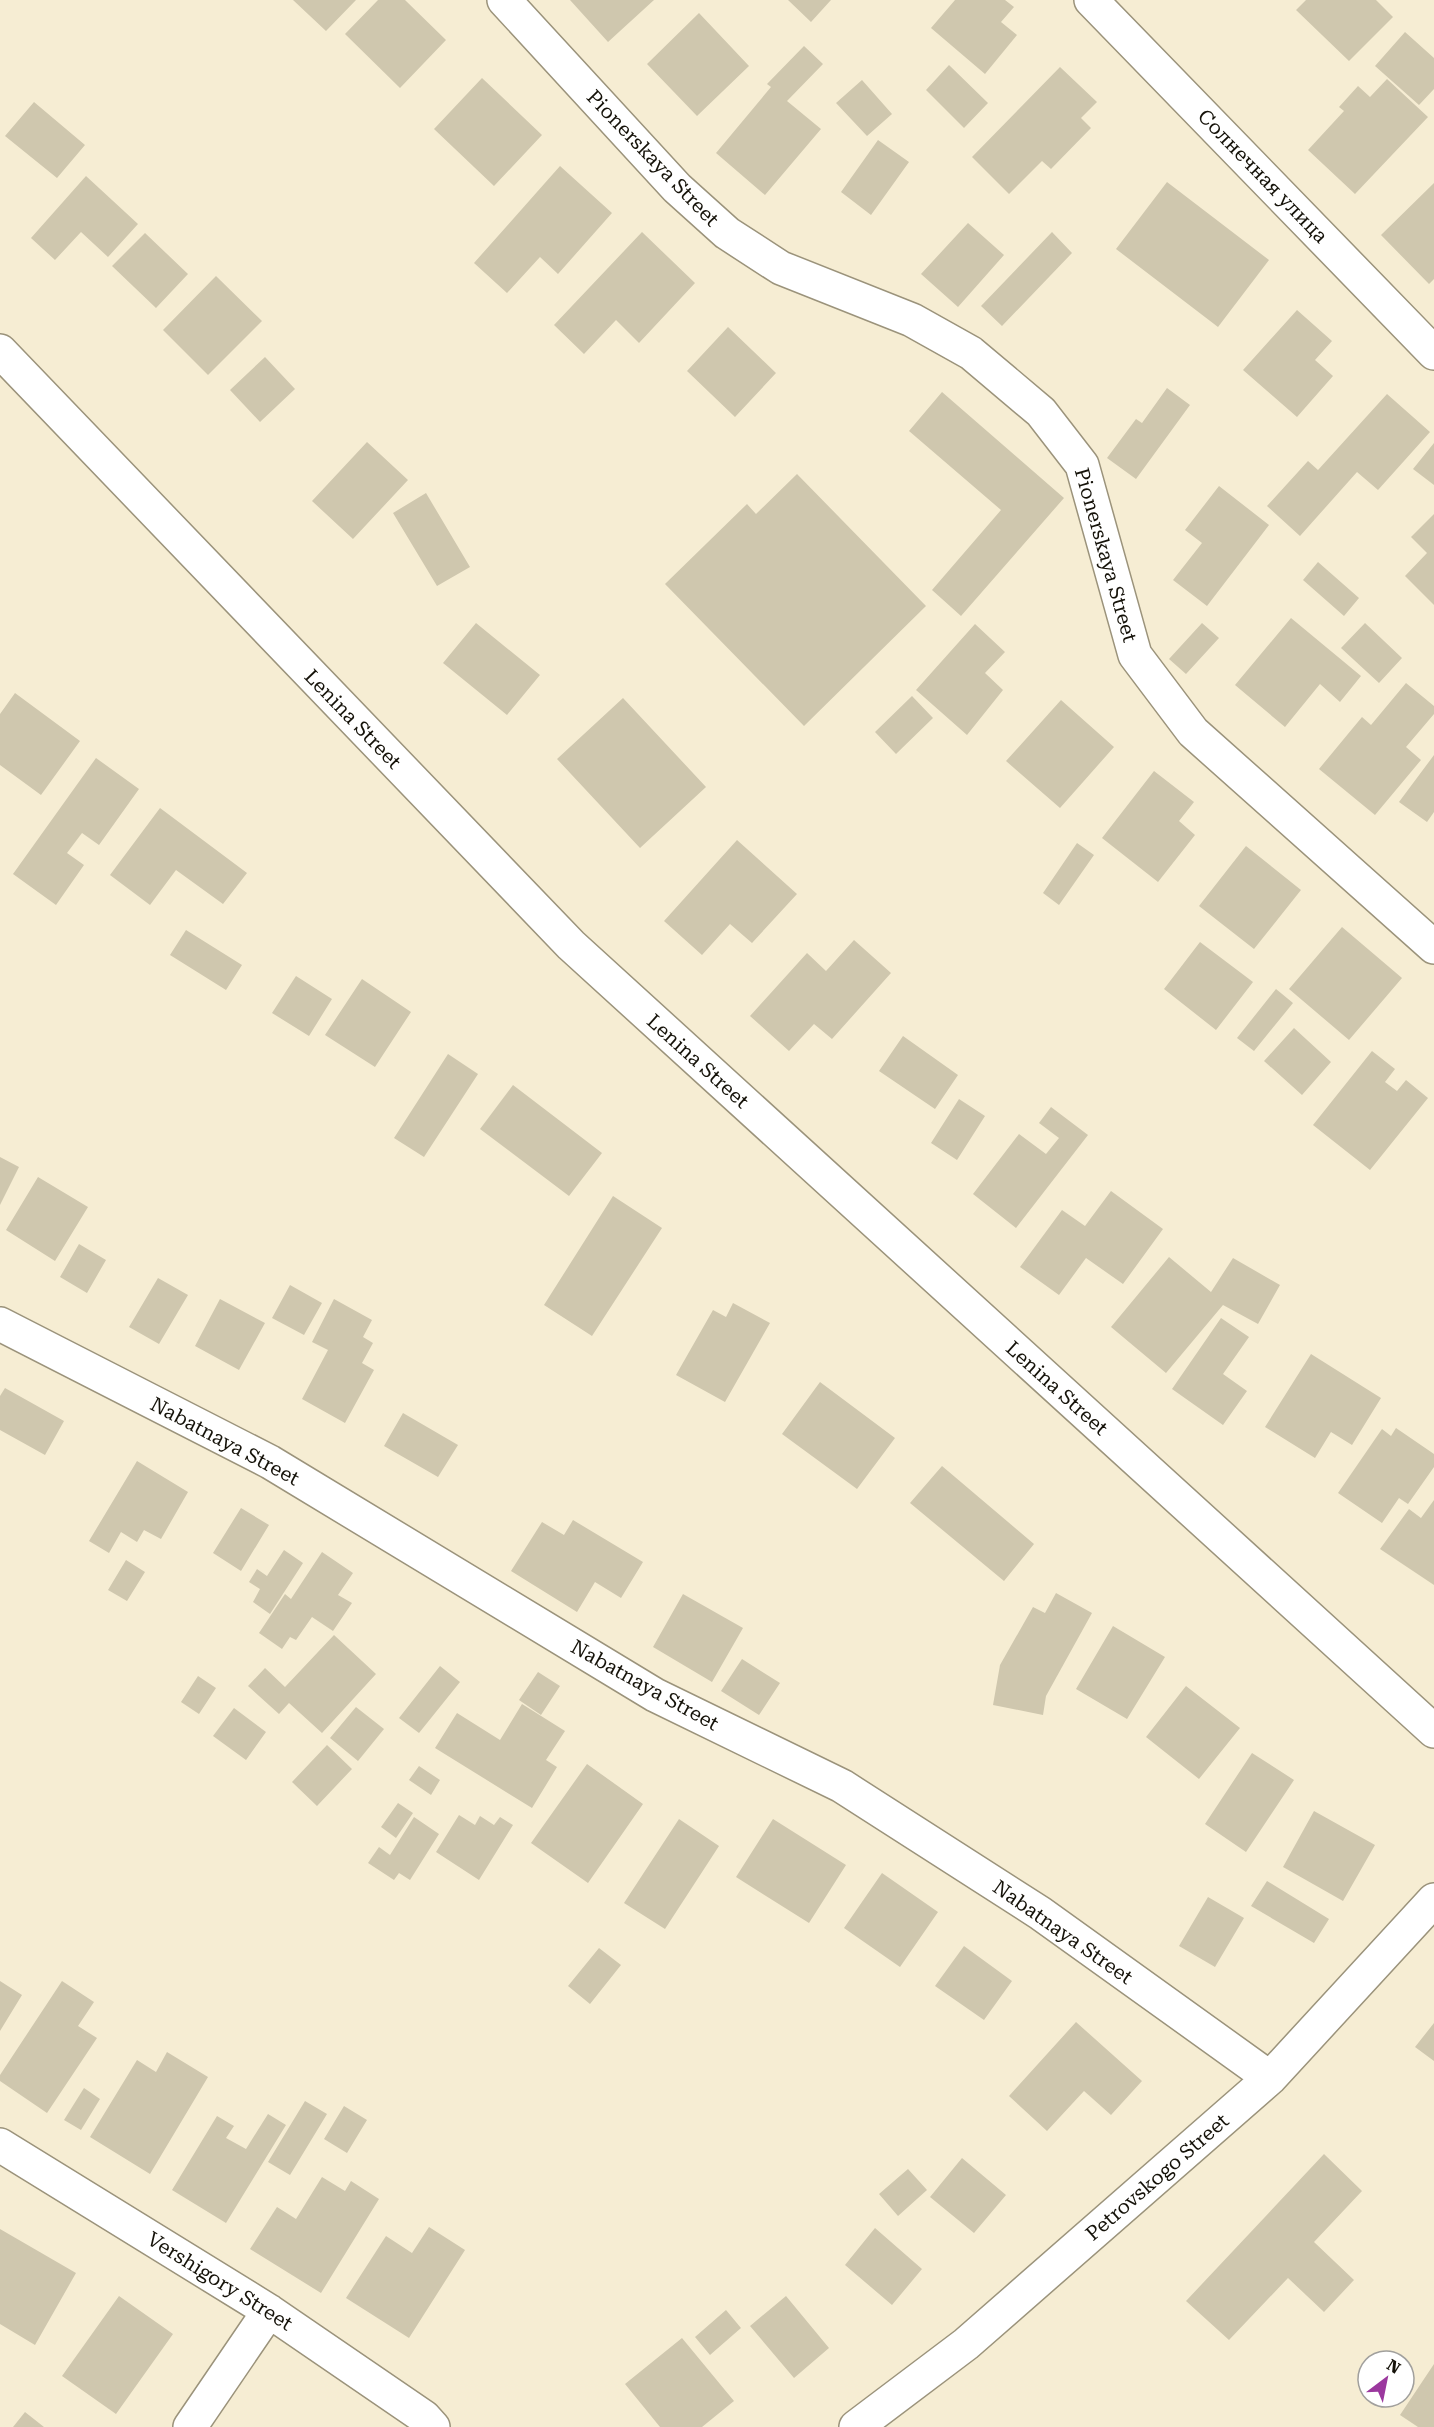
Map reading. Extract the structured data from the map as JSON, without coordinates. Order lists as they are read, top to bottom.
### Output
{
  "streets": {
    "street": [
      "Pionerskaya Street",
      "Солнечная улица",
      "Lenina Street",
      "Nabatnaya Street",
      "Petrovskogo Street",
      "Vershigory Street"
    ]
  },
  "crossings": [
    ["Nabatnaya Street", "Petrovskogo Street"]
  ],
  "north": "top right"
}
